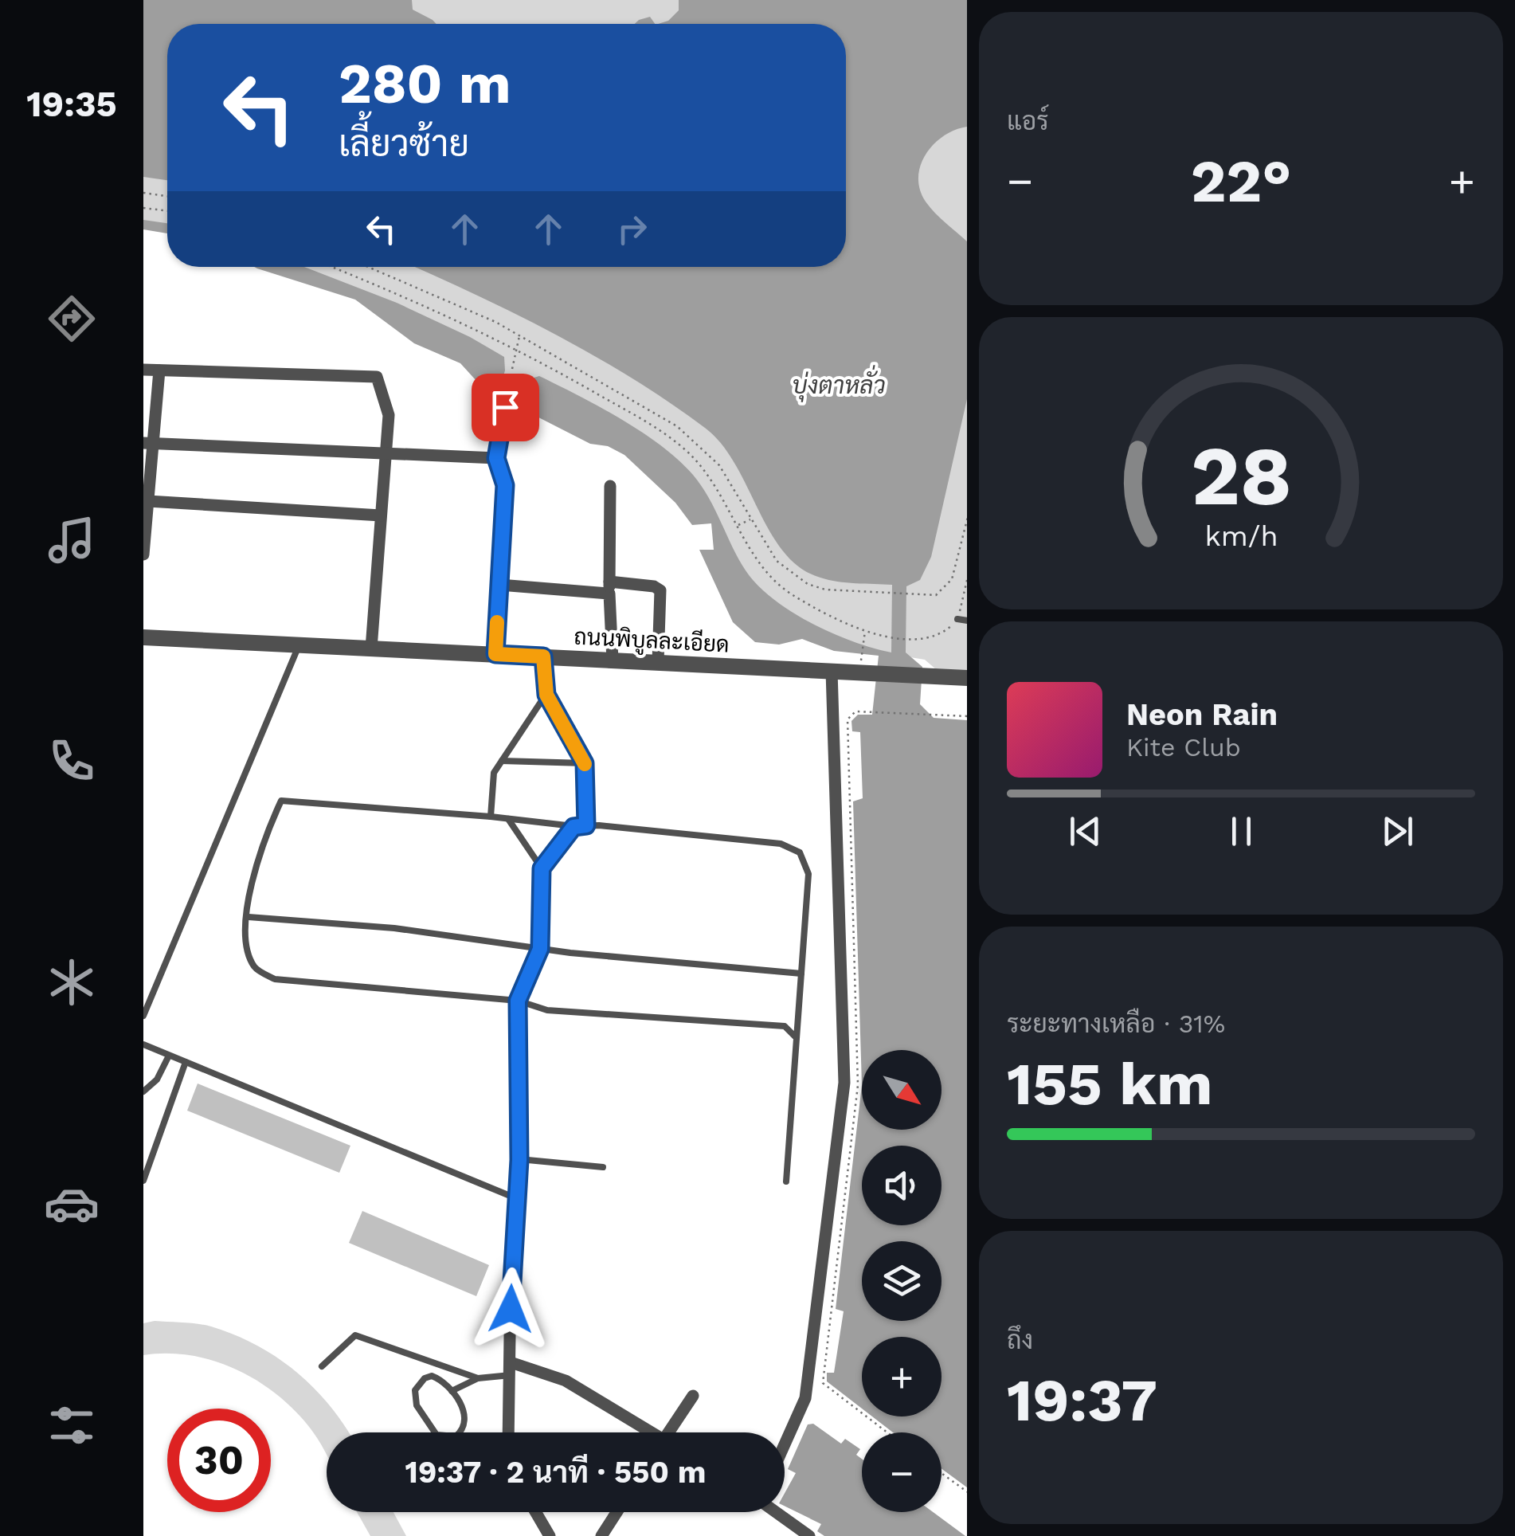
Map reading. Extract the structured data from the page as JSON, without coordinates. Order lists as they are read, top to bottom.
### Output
{
  "streets": {
    "street": ["ถนนพิบูลละเอียด"]
  },
  "water": ["บุ่งตาหลั่ว"],
  "north": "bottom right",
  "page": {
    "tabs": "19:35",
    "tile": [
      "แอร์",
      ["ระยะทางเหลือ · 31%", "155 km"],
      ["ถึง", "19:37"]
    ],
    "turn": ["280 m", "เลี้ยวซ้าย"],
    "heat": ["−", "22°", "+"],
    "song": ["Neon Rain", "Kite Club"],
    "map_buttons": ["+", "−"],
    "limit": "30",
    "trip": "19:37 · 2 นาที · 550 m",
    "gauge": ["28", "km/h"]
  }
}
